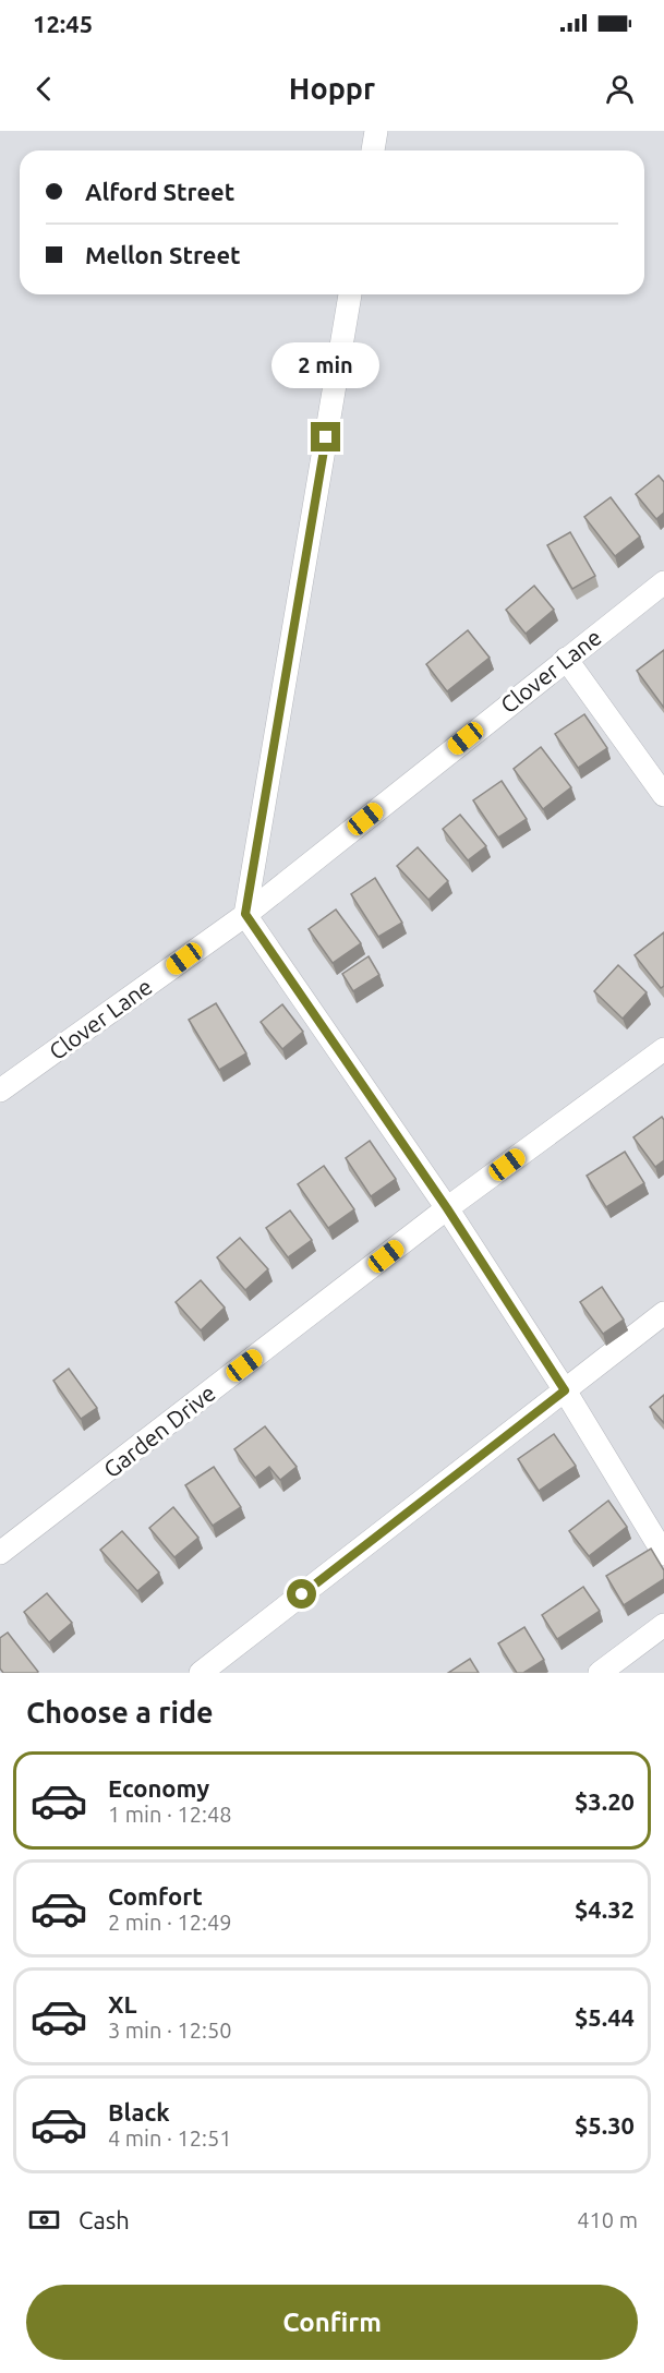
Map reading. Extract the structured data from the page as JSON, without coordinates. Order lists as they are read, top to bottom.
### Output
{
  "streets": {
    "street": ["Clover Lane", "Garden Drive"]
  },
  "page": {
    "status": "12:45",
    "header": "Hoppr",
    "banner": ["Alford Street", "Mellon Street"],
    "bubble": "2 min",
    "heading": "Choose a ride",
    "list": [
      {
        "name": "Economy",
        "note": "1 min · 12:48",
        "value": "$3.20"
      },
      {
        "name": "Comfort",
        "note": "2 min · 12:49",
        "value": "$4.32"
      },
      {
        "name": "XL",
        "note": "3 min · 12:50",
        "value": "$5.44"
      },
      {
        "name": "Black",
        "note": "4 min · 12:51",
        "value": "$5.30"
      }
    ],
    "pay": ["Cash", "410 m"],
    "buttons": "Confirm"
  }
}
